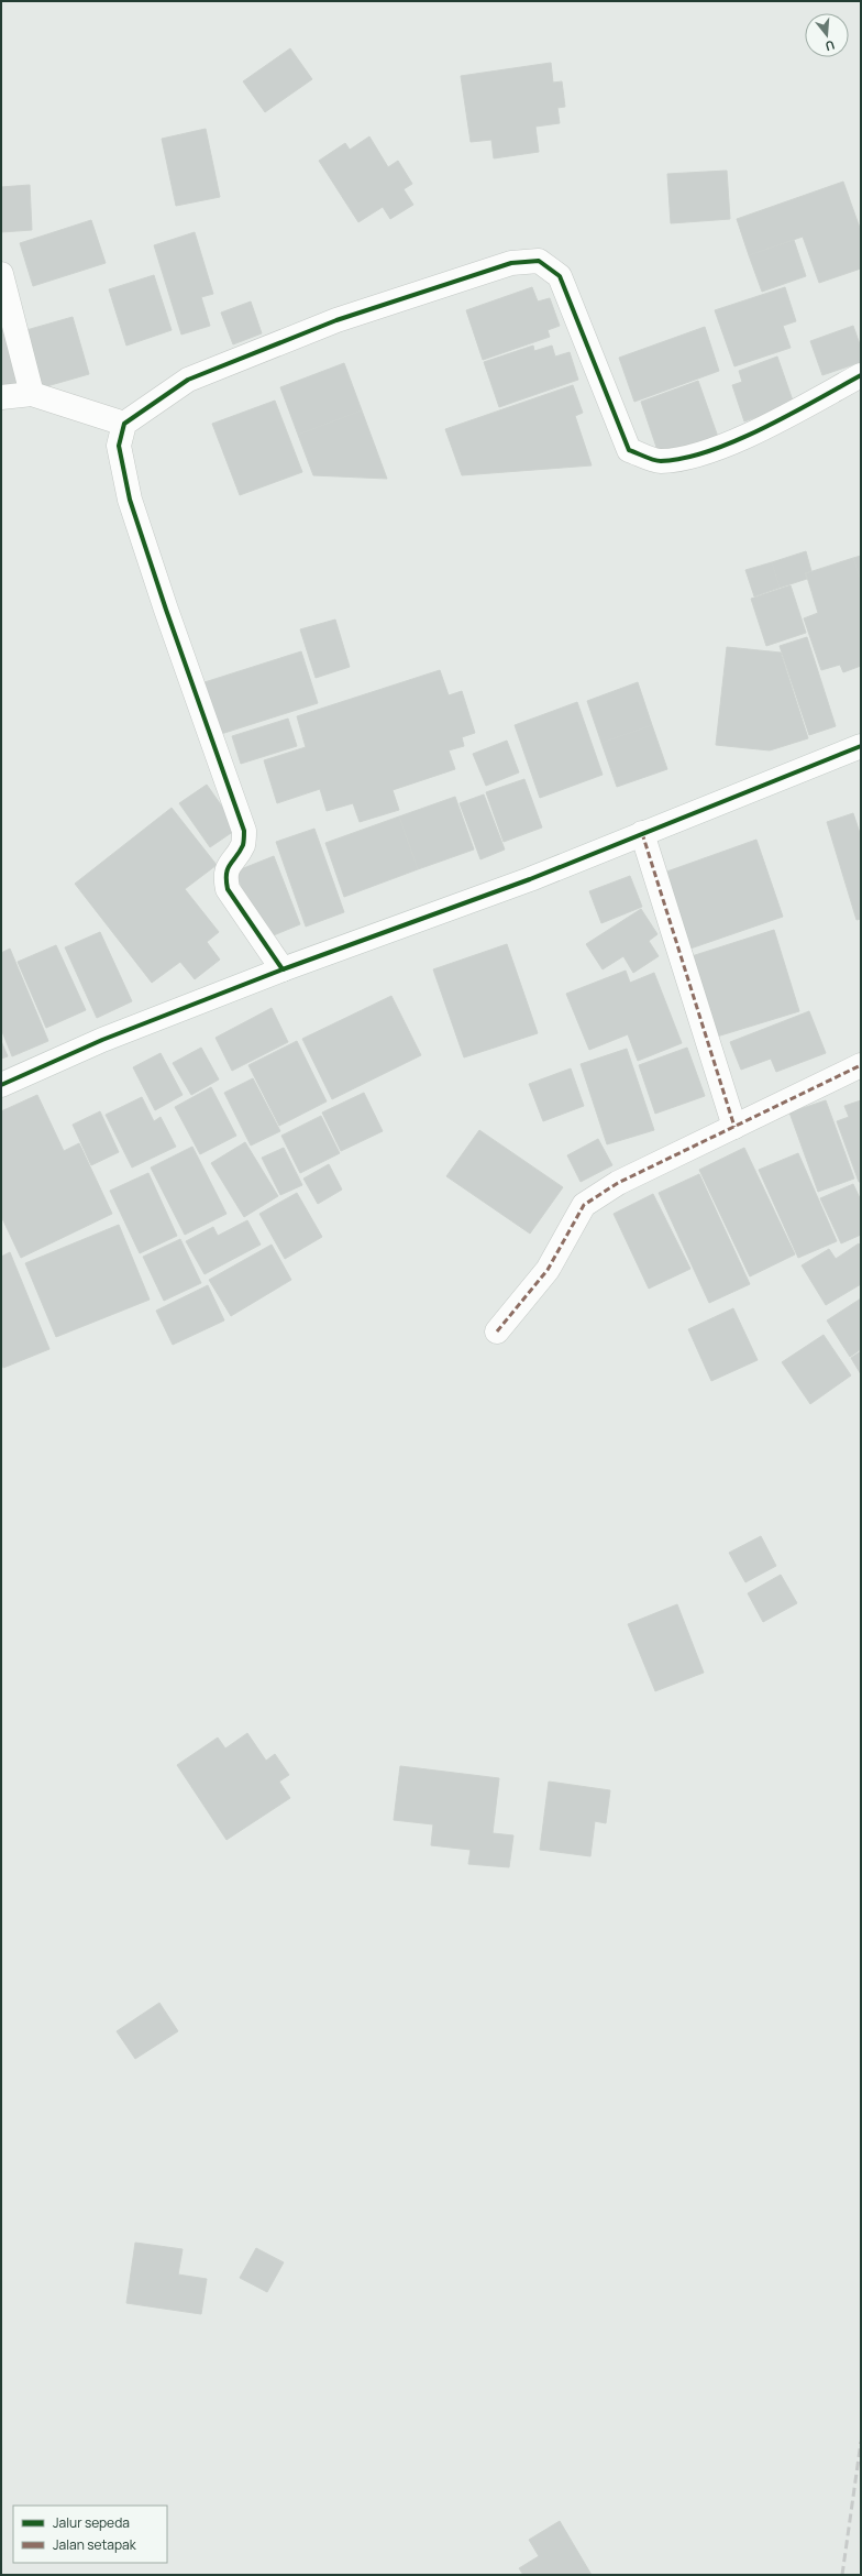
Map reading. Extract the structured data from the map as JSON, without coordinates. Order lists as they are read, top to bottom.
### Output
{
  "legend": ["Jalur sepeda", "Jalan setapak"],
  "north": "bottom"
}
